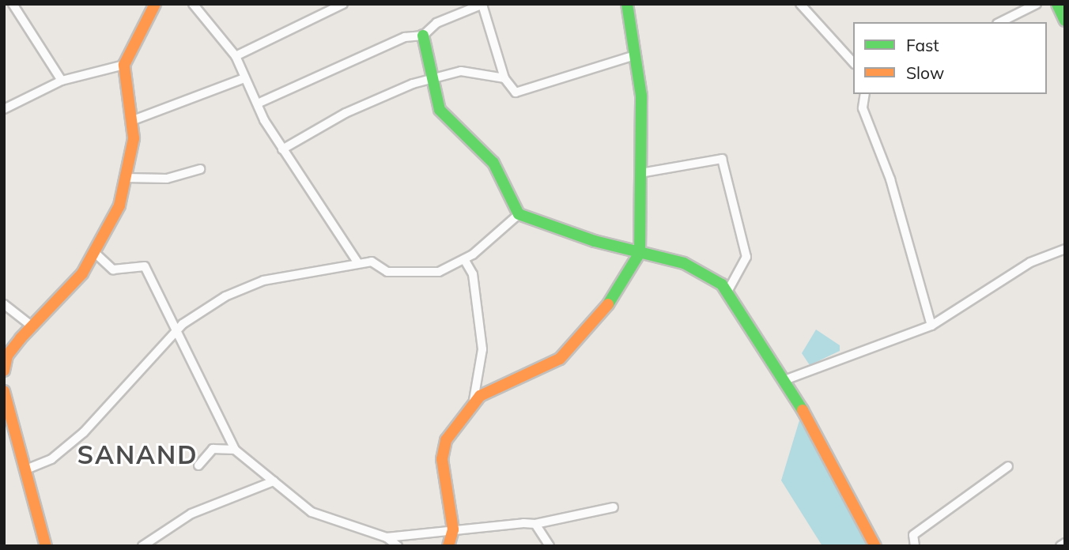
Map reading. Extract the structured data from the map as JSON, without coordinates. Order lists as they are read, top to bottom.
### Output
{
  "districts": ["SANAND"],
  "legend": ["Fast", "Slow"]
}
